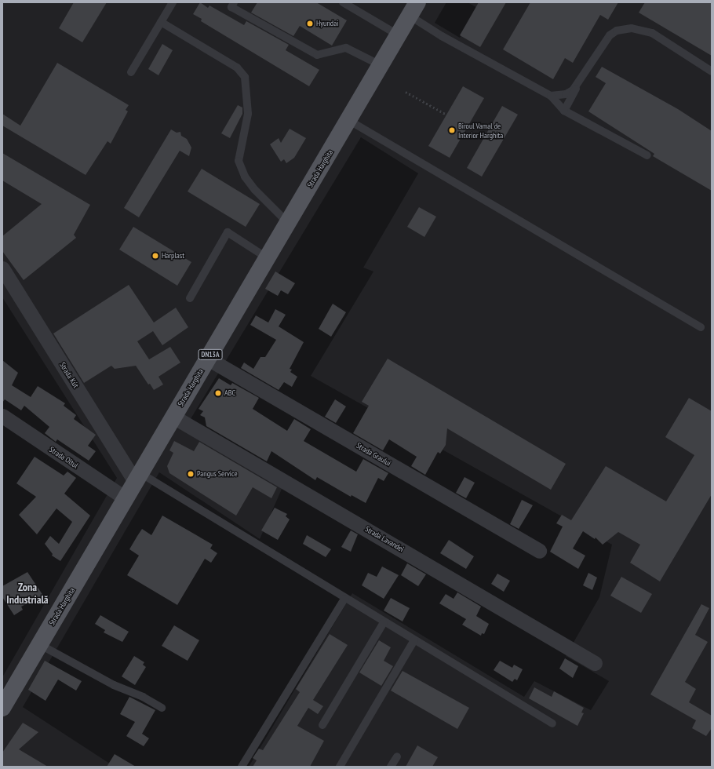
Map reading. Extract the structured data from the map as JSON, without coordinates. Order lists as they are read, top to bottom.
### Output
{
  "streets": {
    "main road": ["Strada Harghita", "DN13A"],
    "street": [
      "Strada Kút",
      "Strada Graului",
      "Strada Oltul",
      "Strada Lavandei"
    ]
  },
  "crossings": [
    ["Strada Harghita", "Strada Kút"],
    ["Strada Harghita", "Strada Graului"],
    ["Strada Harghita", "Strada Oltul"],
    ["Strada Harghita", "Strada Lavandei"]
  ],
  "districts": ["Zona Industrială"],
  "places": [
    "Hyundai",
    "Biroul Vamal de Interior Harghita",
    "Harplast",
    "ABC",
    "Pangus Service"
  ]
}
